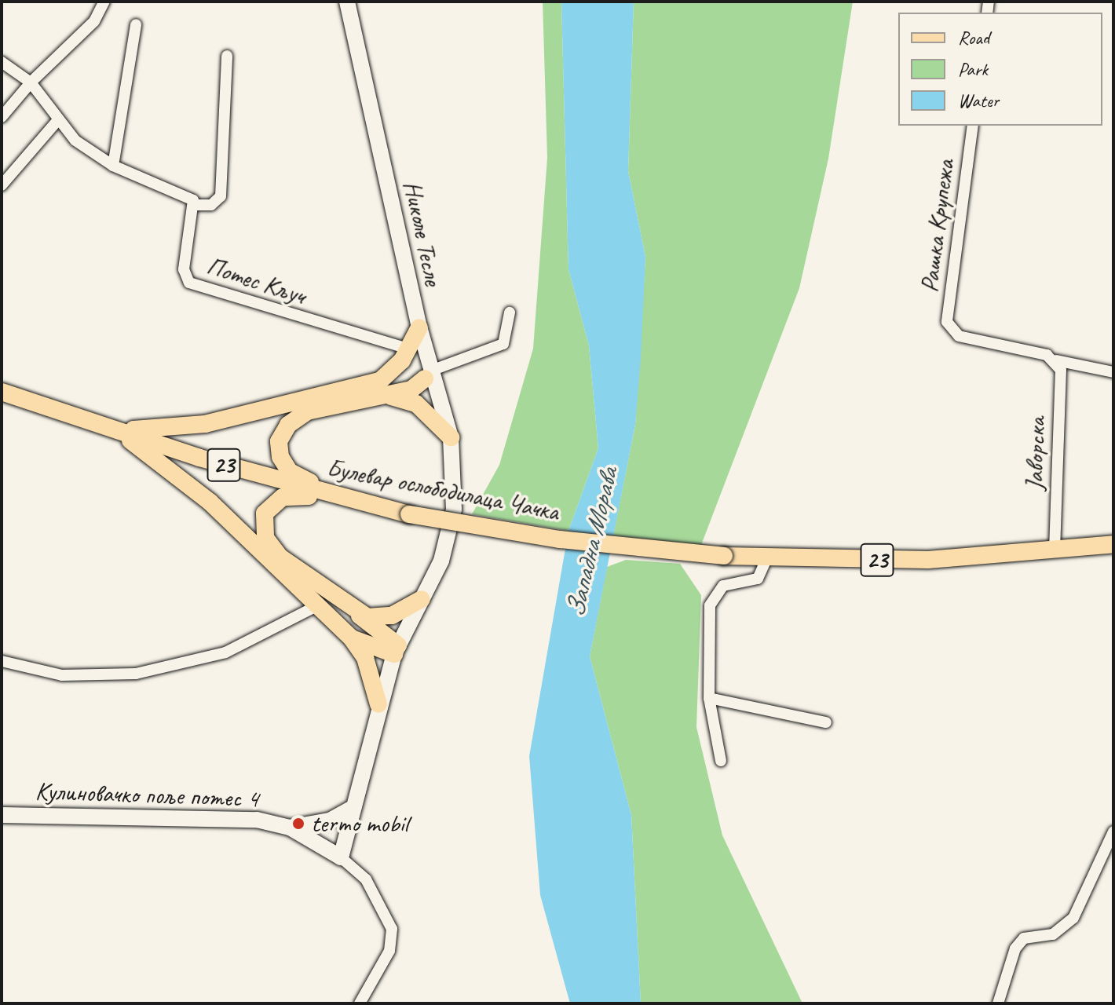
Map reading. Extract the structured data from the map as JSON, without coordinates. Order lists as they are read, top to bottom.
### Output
{
  "streets": {
    "main road": ["23", "Булевар ослободилаца Чачка"],
    "street": [
      "Рашка Крупежа",
      "Николе Тесле",
      "Потес Кључ",
      "Јаворска",
      "Кулиновачко поље потес 4"
    ]
  },
  "crossings": [
    ["Рашка Крупежа", "Јаворска"],
    ["Јаворска", "Булевар ослободилаца Чачка"]
  ],
  "water": ["Западна Морава"],
  "places": ["termo mobil"],
  "legend": ["Road", "Park", "Water"]
}
